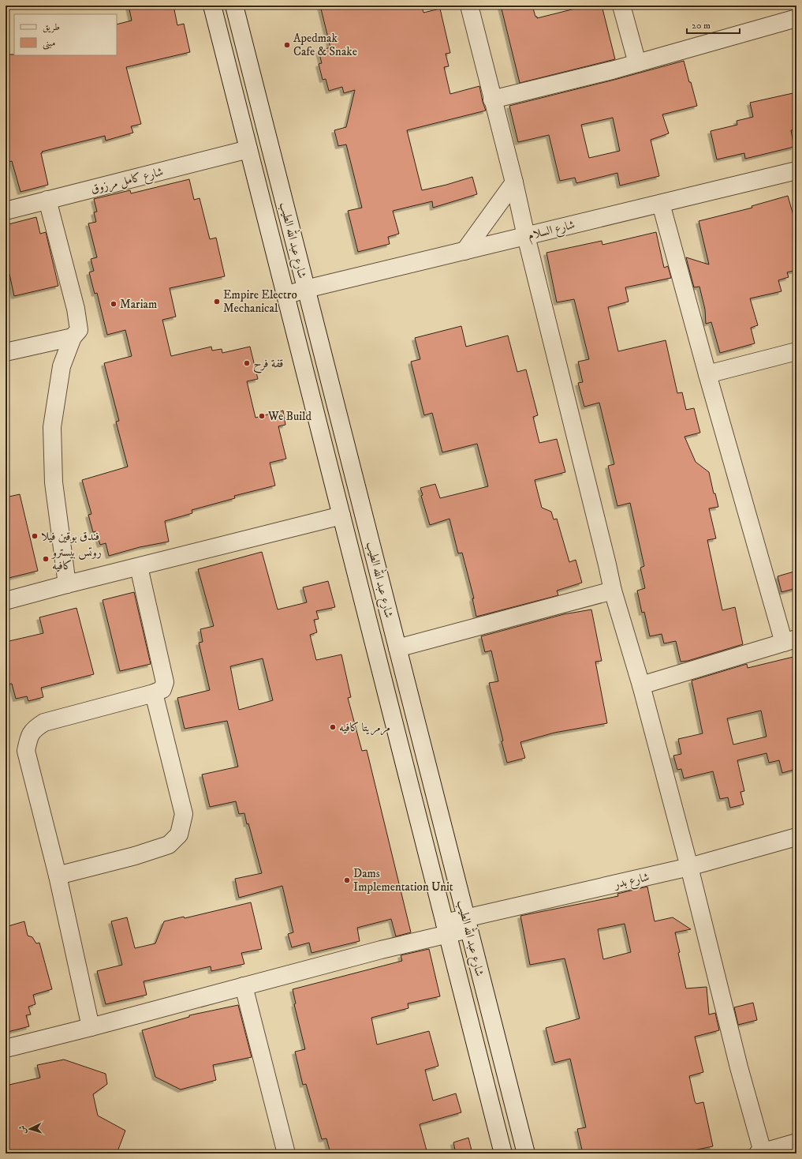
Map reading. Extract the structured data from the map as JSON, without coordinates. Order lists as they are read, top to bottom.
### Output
{
  "streets": {
    "street": [
      "شارع كامل مرزوق",
      "شارع السلام",
      "شارع عبد الله الطيب",
      "شارع بدر"
    ]
  },
  "crossings": [
    ["شارع كامل مرزوق", "شارع عبد الله الطيب"],
    ["شارع السلام", "شارع عبد الله الطيب"],
    ["شارع عبد الله الطيب", "شارع بدر"]
  ],
  "places": [
    "Apedmak Cafe & Snake",
    "Empire Electro Mechanical",
    "Mariam",
    "قفة فرح",
    "We Build",
    "فندق بوقين فيلا",
    "روتس بيسترو كافيه",
    "مرمريتا كافيه",
    "Dams Implementation Unit"
  ],
  "legend": ["طريق", "مبنى"],
  "scale_bar": "20 m",
  "north": "left"
}
